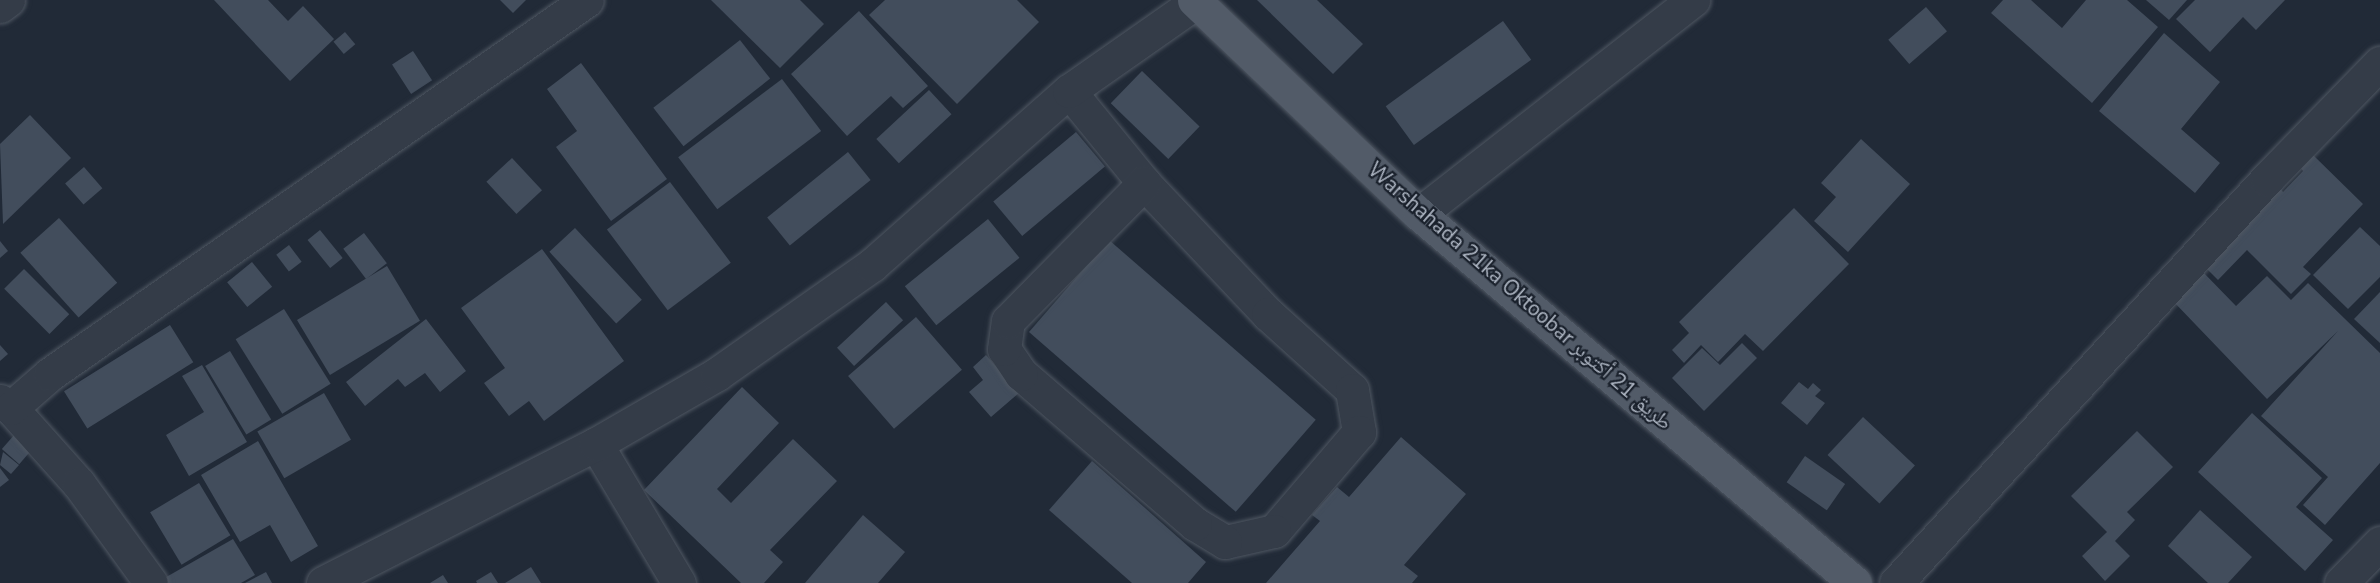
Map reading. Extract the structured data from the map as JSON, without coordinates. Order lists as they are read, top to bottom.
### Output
{
  "streets": {
    "main road": ["Warshahada 21ka Oktoobar طريق 21 أكتوبر"]
  }
}
